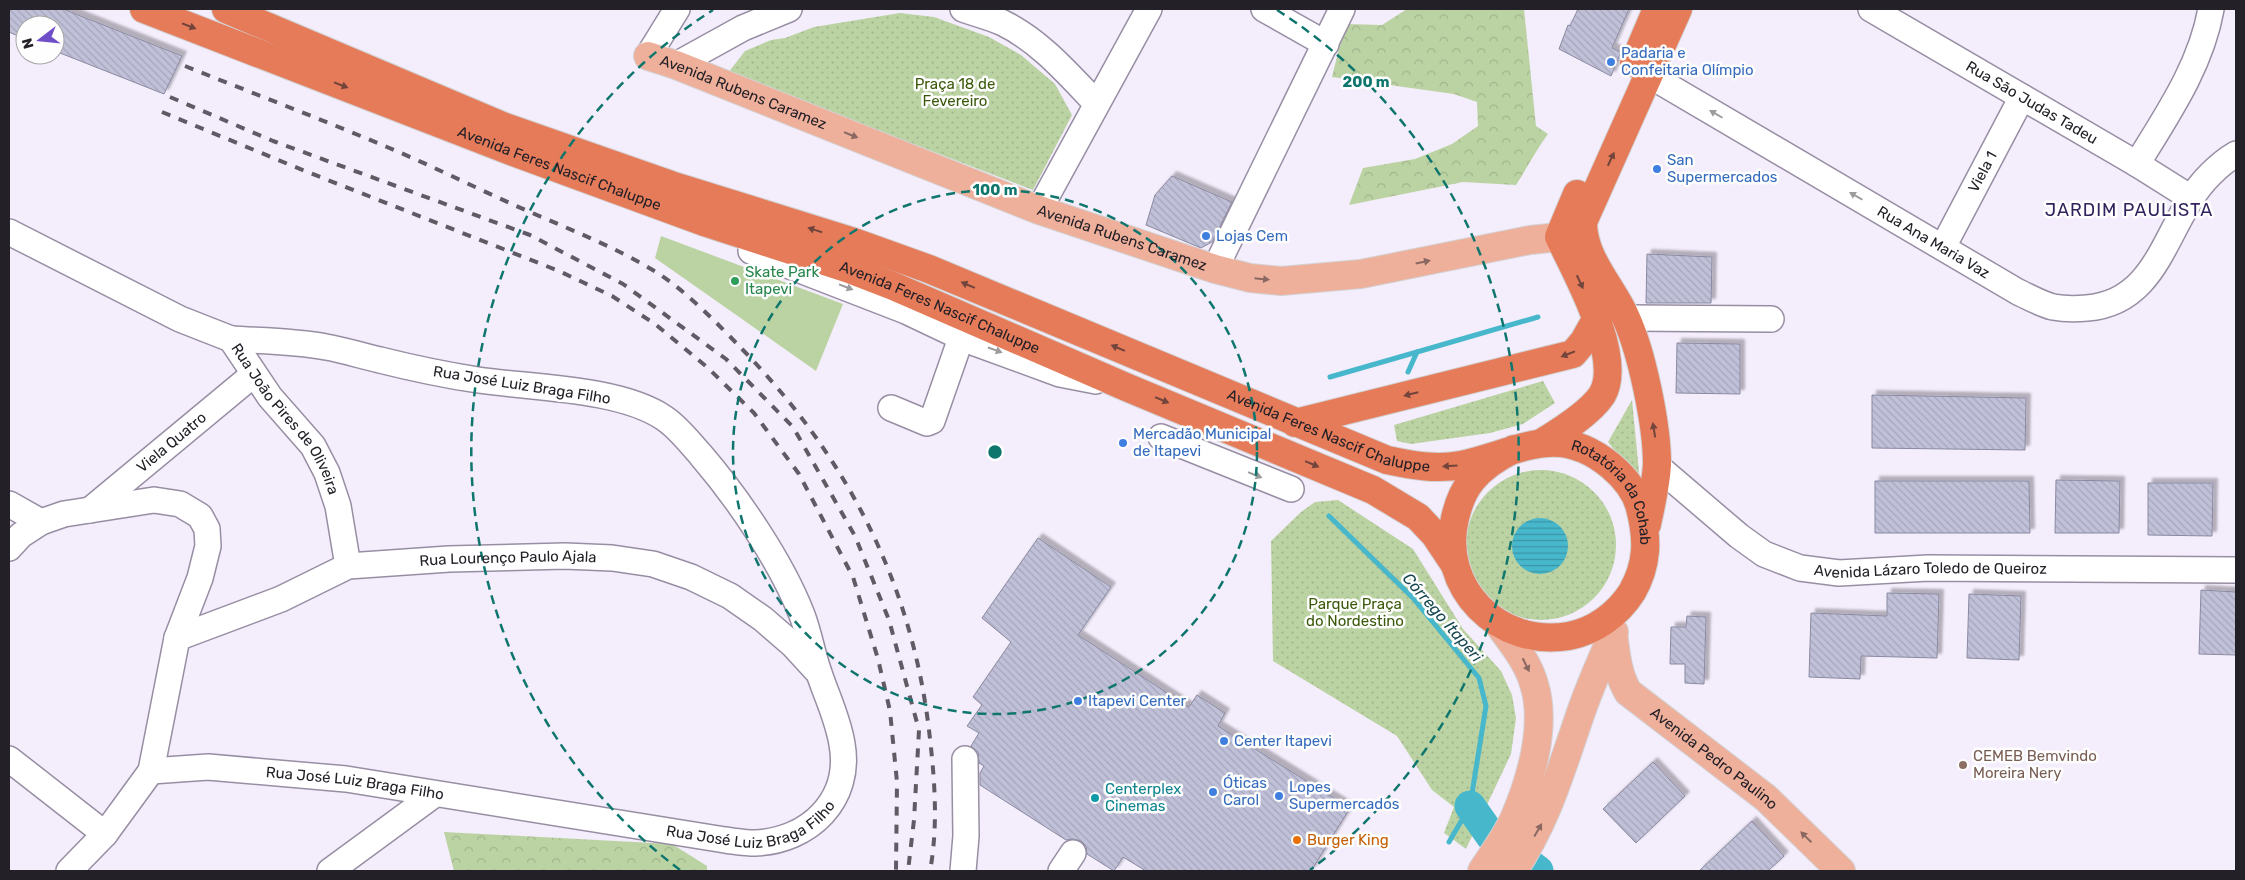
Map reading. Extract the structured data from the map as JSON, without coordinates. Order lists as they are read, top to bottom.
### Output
{
  "streets": {
    "highway": ["Avenida Feres Nascif Chaluppe", "Rotatória da Cohab"],
    "main road": ["Avenida Rubens Caramez", "Avenida Pedro Paulino"],
    "street": [
      "Rua São Judas Tadeu",
      "Viela 1",
      "Rua Ana Maria Vaz",
      "Rua José Luiz Braga Filho",
      "Rua João Pires de Oliveira",
      "Viela Quatro",
      "Rua Lourenço Paulo Ajala",
      "Avenida Lázaro Toledo de Queiroz"
    ]
  },
  "crossings": [
    ["Rua São Judas Tadeu", "Viela 1"],
    ["Rua São Judas Tadeu", "Rua Ana Maria Vaz"],
    ["Avenida Feres Nascif Chaluppe", "Rotatória da Cohab"],
    ["Viela 1", "Rua Ana Maria Vaz"],
    ["Rua José Luiz Braga Filho", "Rua João Pires de Oliveira"],
    ["Rua José Luiz Braga Filho", "Rua Lourenço Paulo Ajala"],
    ["Rua João Pires de Oliveira", "Viela Quatro"],
    ["Rua João Pires de Oliveira", "Rua Lourenço Paulo Ajala"]
  ],
  "one_way": ["Avenida Rubens Caramez", "Rua Ana Maria Vaz", "Avenida Pedro Paulino"],
  "districts": ["JARDIM PAULISTA"],
  "water": ["Córrego Itaperi"],
  "parks": ["Praça 18 de Fevereiro", "Parque Praça do Nordestino"],
  "places": [
    "Padaria e Confeitaria Olímpio",
    "San Supermercados",
    "Lojas Cem",
    "Skate Park Itapevi",
    "Mercadão Municipal de Itapevi",
    "Itapevi Center",
    "Center Itapevi",
    "CEMEB Bemvindo Moreira Nery",
    "Óticas Carol",
    "Lopes Supermercados",
    "Centerplex Cinemas",
    "Burger King"
  ],
  "north": "left",
  "rings": ["200 m", "100 m"]
}
